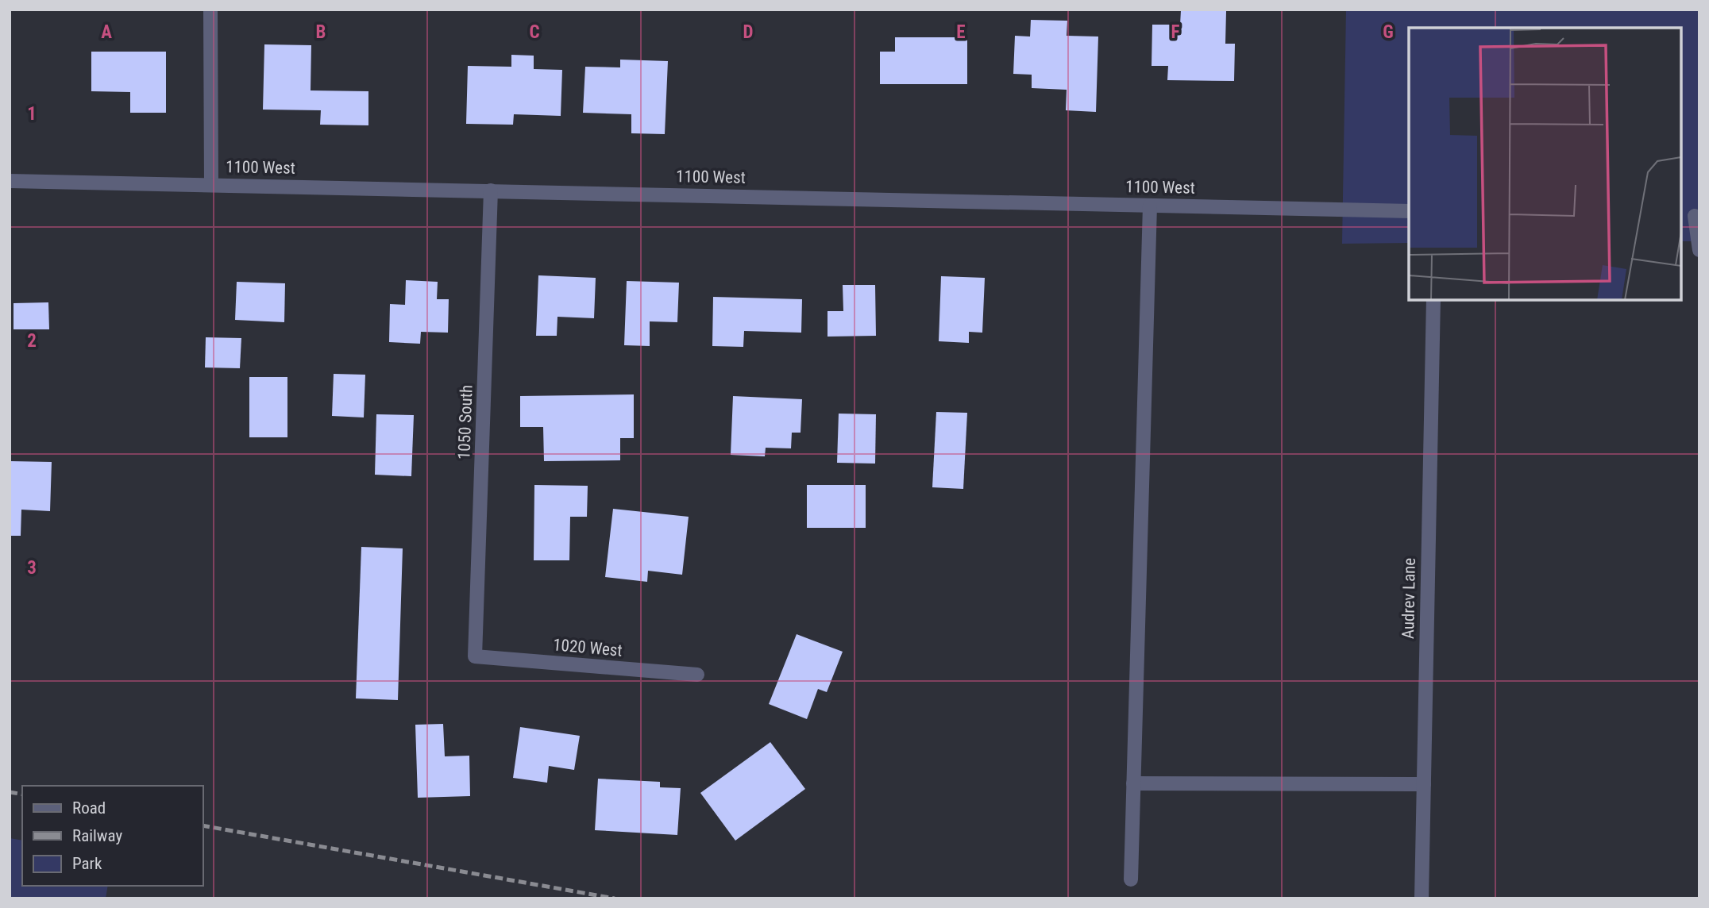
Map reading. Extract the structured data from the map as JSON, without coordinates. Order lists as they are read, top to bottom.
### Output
{
  "streets": {
    "street": [
      "1100 West",
      "1050 South",
      "Audrev Lane",
      "1020 West"
    ]
  },
  "crossings": [
    ["1100 West", "1050 South"],
    ["1050 South", "1020 West"]
  ],
  "legend": ["Road", "Railway", "Park"],
  "grid": {
    "columns": [
      "A",
      "B",
      "C",
      "D",
      "E",
      "F",
      "G"
    ],
    "rows": ["1", "2", "3"]
  }
}
